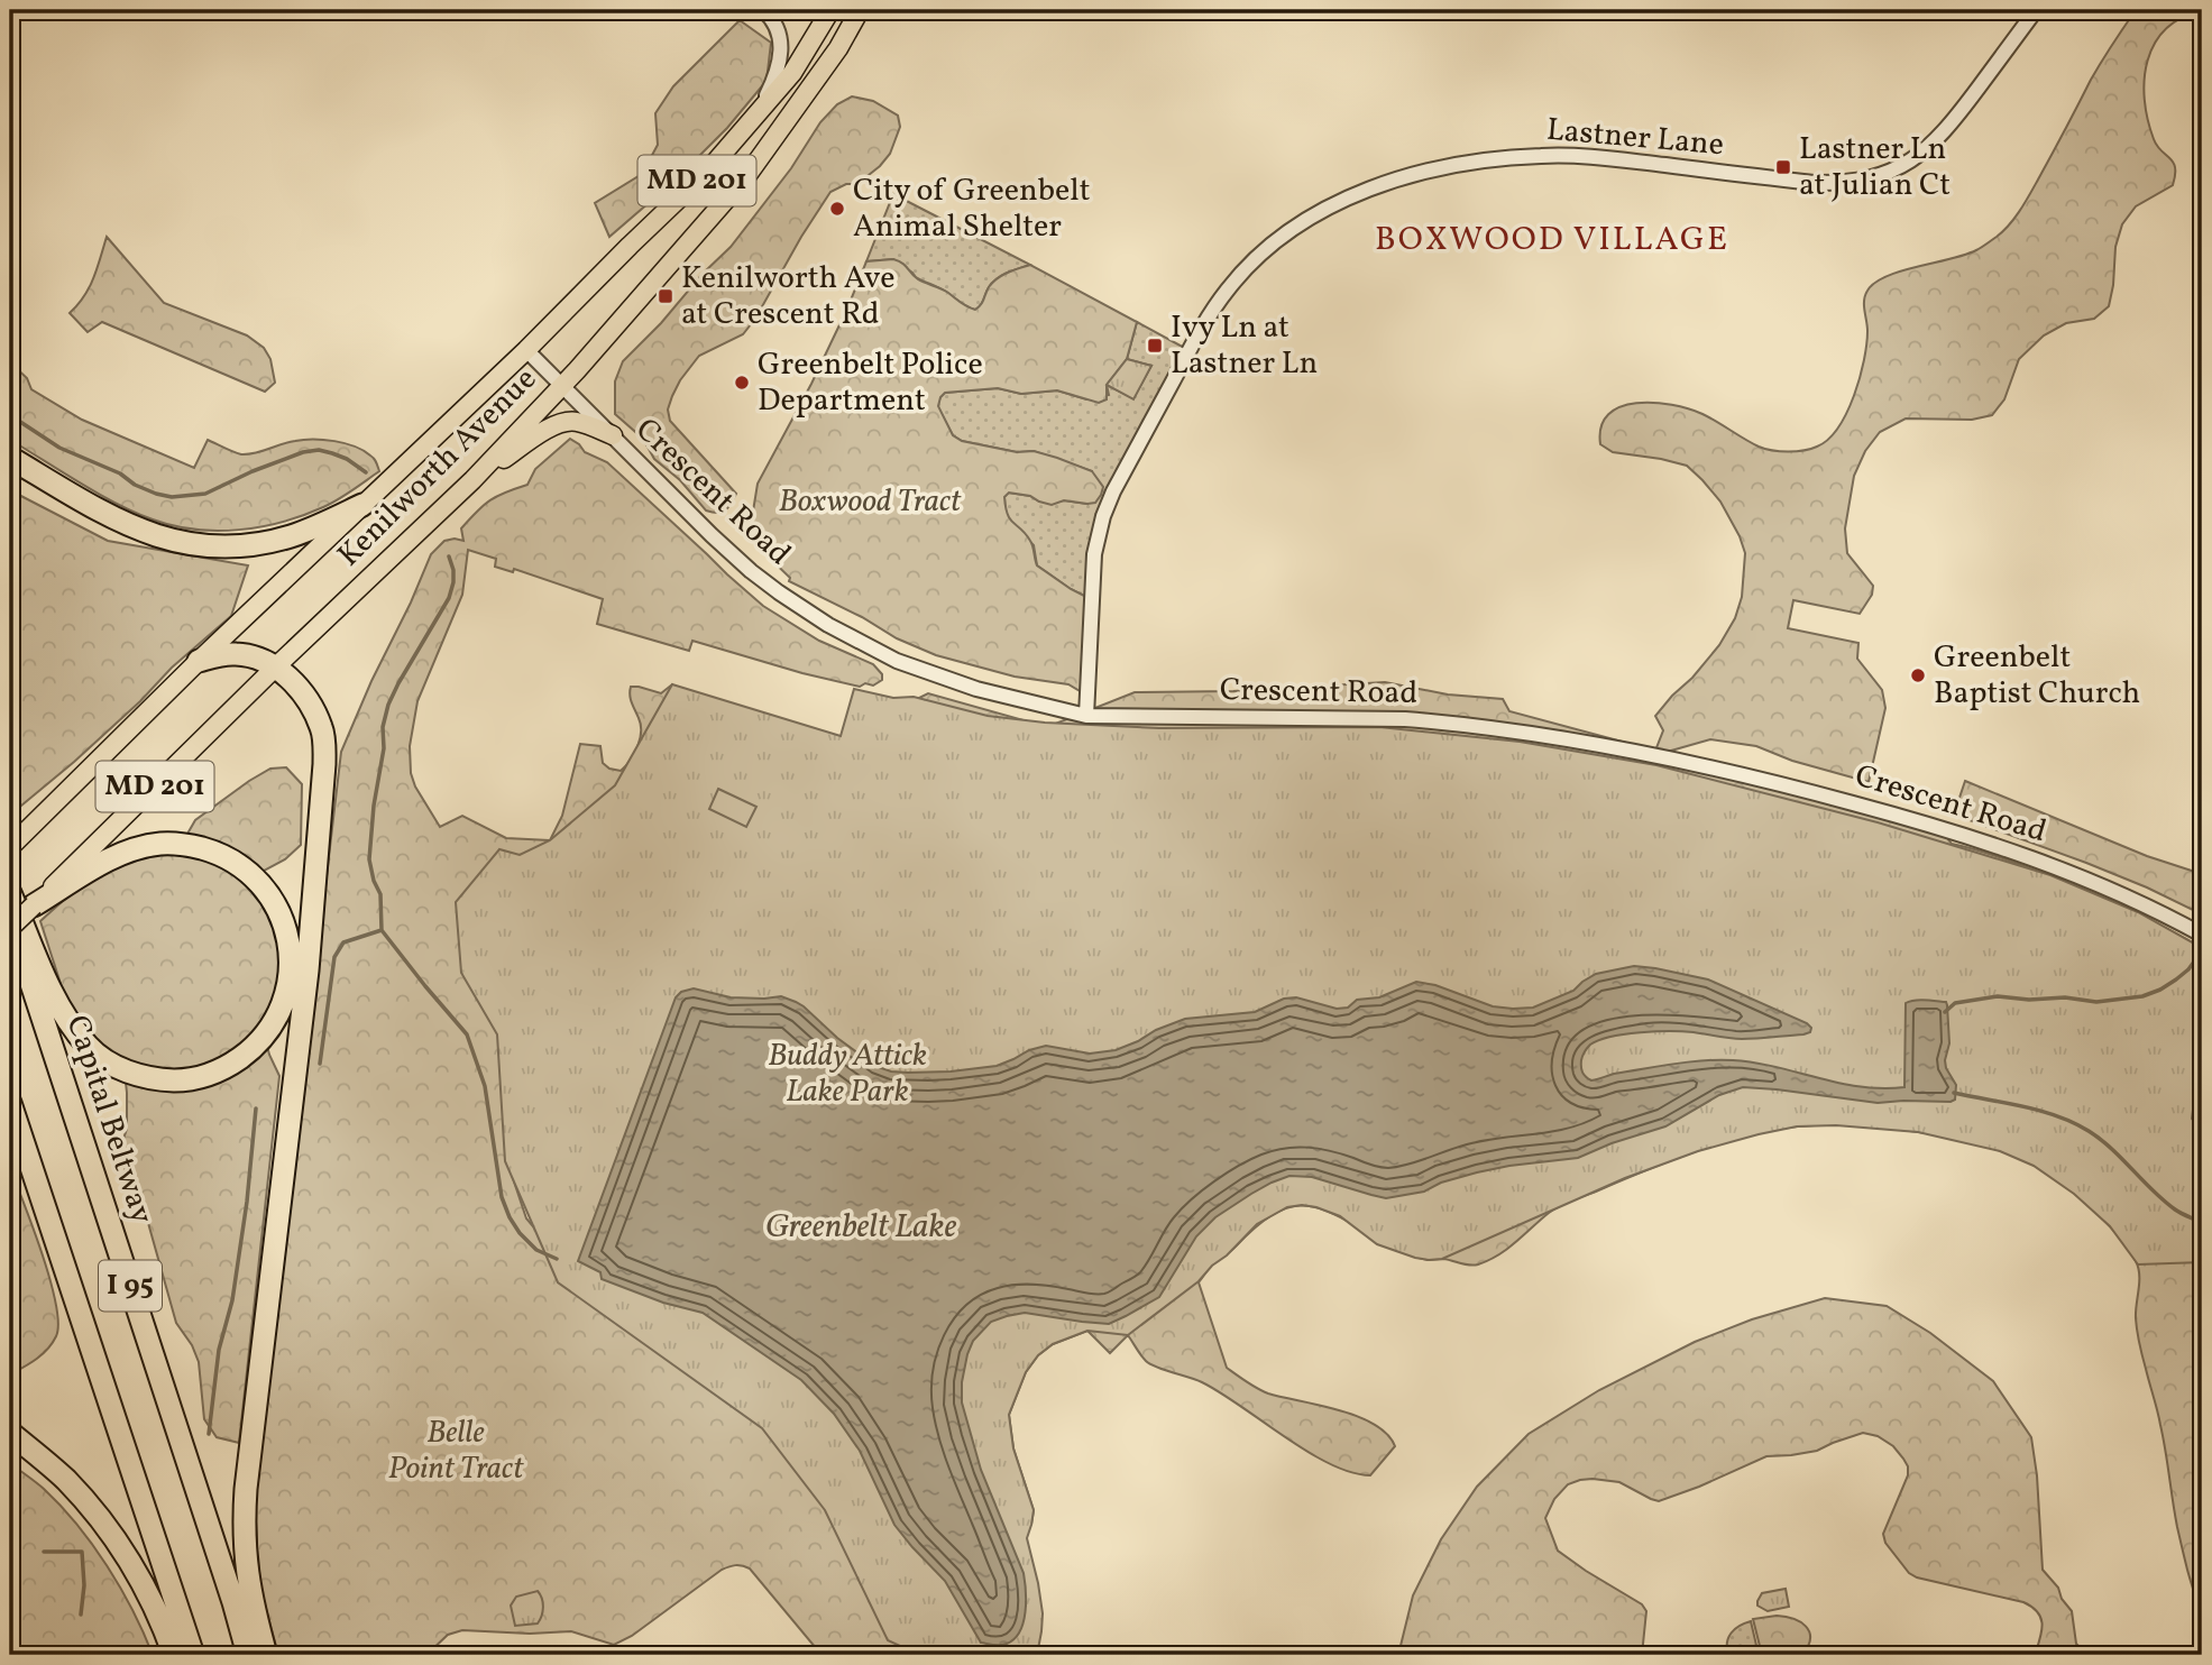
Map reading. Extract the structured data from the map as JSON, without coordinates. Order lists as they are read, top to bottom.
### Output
{
  "streets": {
    "highway": ["Capital Beltway", "I 95"],
    "main road": ["MD 201", "Kenilworth Avenue"],
    "street": ["Lastner Lane", "Crescent Road"]
  },
  "crossings": [
    ["Lastner Lane", "Crescent Road"],
    ["Kenilworth Avenue", "Crescent Road"]
  ],
  "districts": ["BOXWOOD VILLAGE"],
  "water": ["Greenbelt Lake"],
  "parks": ["Boxwood Tract", "Buddy Attick Lake Park", "Belle Point Tract"],
  "places": {
    "transit": ["Lastner Ln at Julian Ct", "Kenilworth Ave at Crescent Rd", "Ivy Ln at Lastner Ln"],
    "other": ["City of Greenbelt Animal Shelter", "Greenbelt Police Department", "Greenbelt Baptist Church"]
  }
}
